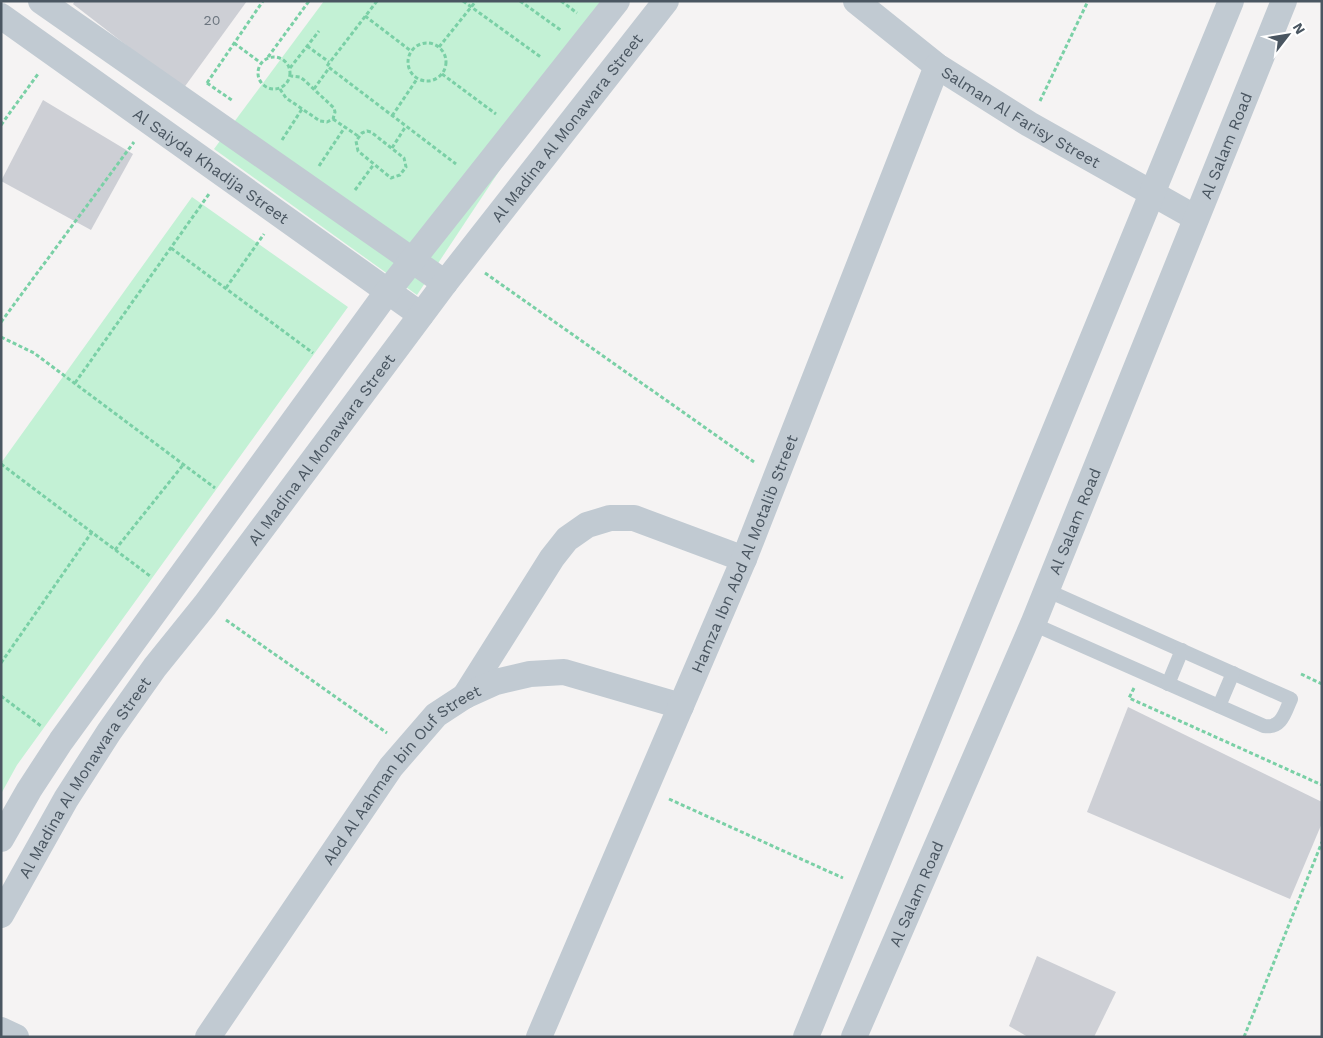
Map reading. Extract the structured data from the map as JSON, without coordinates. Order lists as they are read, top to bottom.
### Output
{
  "streets": {
    "street": [
      "Salman Al Farisy Street",
      "Al Madina Al Monawara Street",
      "Al Salam Road",
      "Al Saiyda Khadija Street",
      "Hamza Ibn Abd Al Motalib Street",
      "Abd Al Aahman bin Ouf Street"
    ]
  },
  "crossings": [
    ["Salman Al Farisy Street", "Al Salam Road"],
    ["Salman Al Farisy Street", "Hamza Ibn Abd Al Motalib Street"],
    ["Al Madina Al Monawara Street", "Al Saiyda Khadija Street"],
    ["Hamza Ibn Abd Al Motalib Street", "Abd Al Aahman bin Ouf Street"]
  ],
  "house_numbers": ["20"],
  "north": "top right"
}
